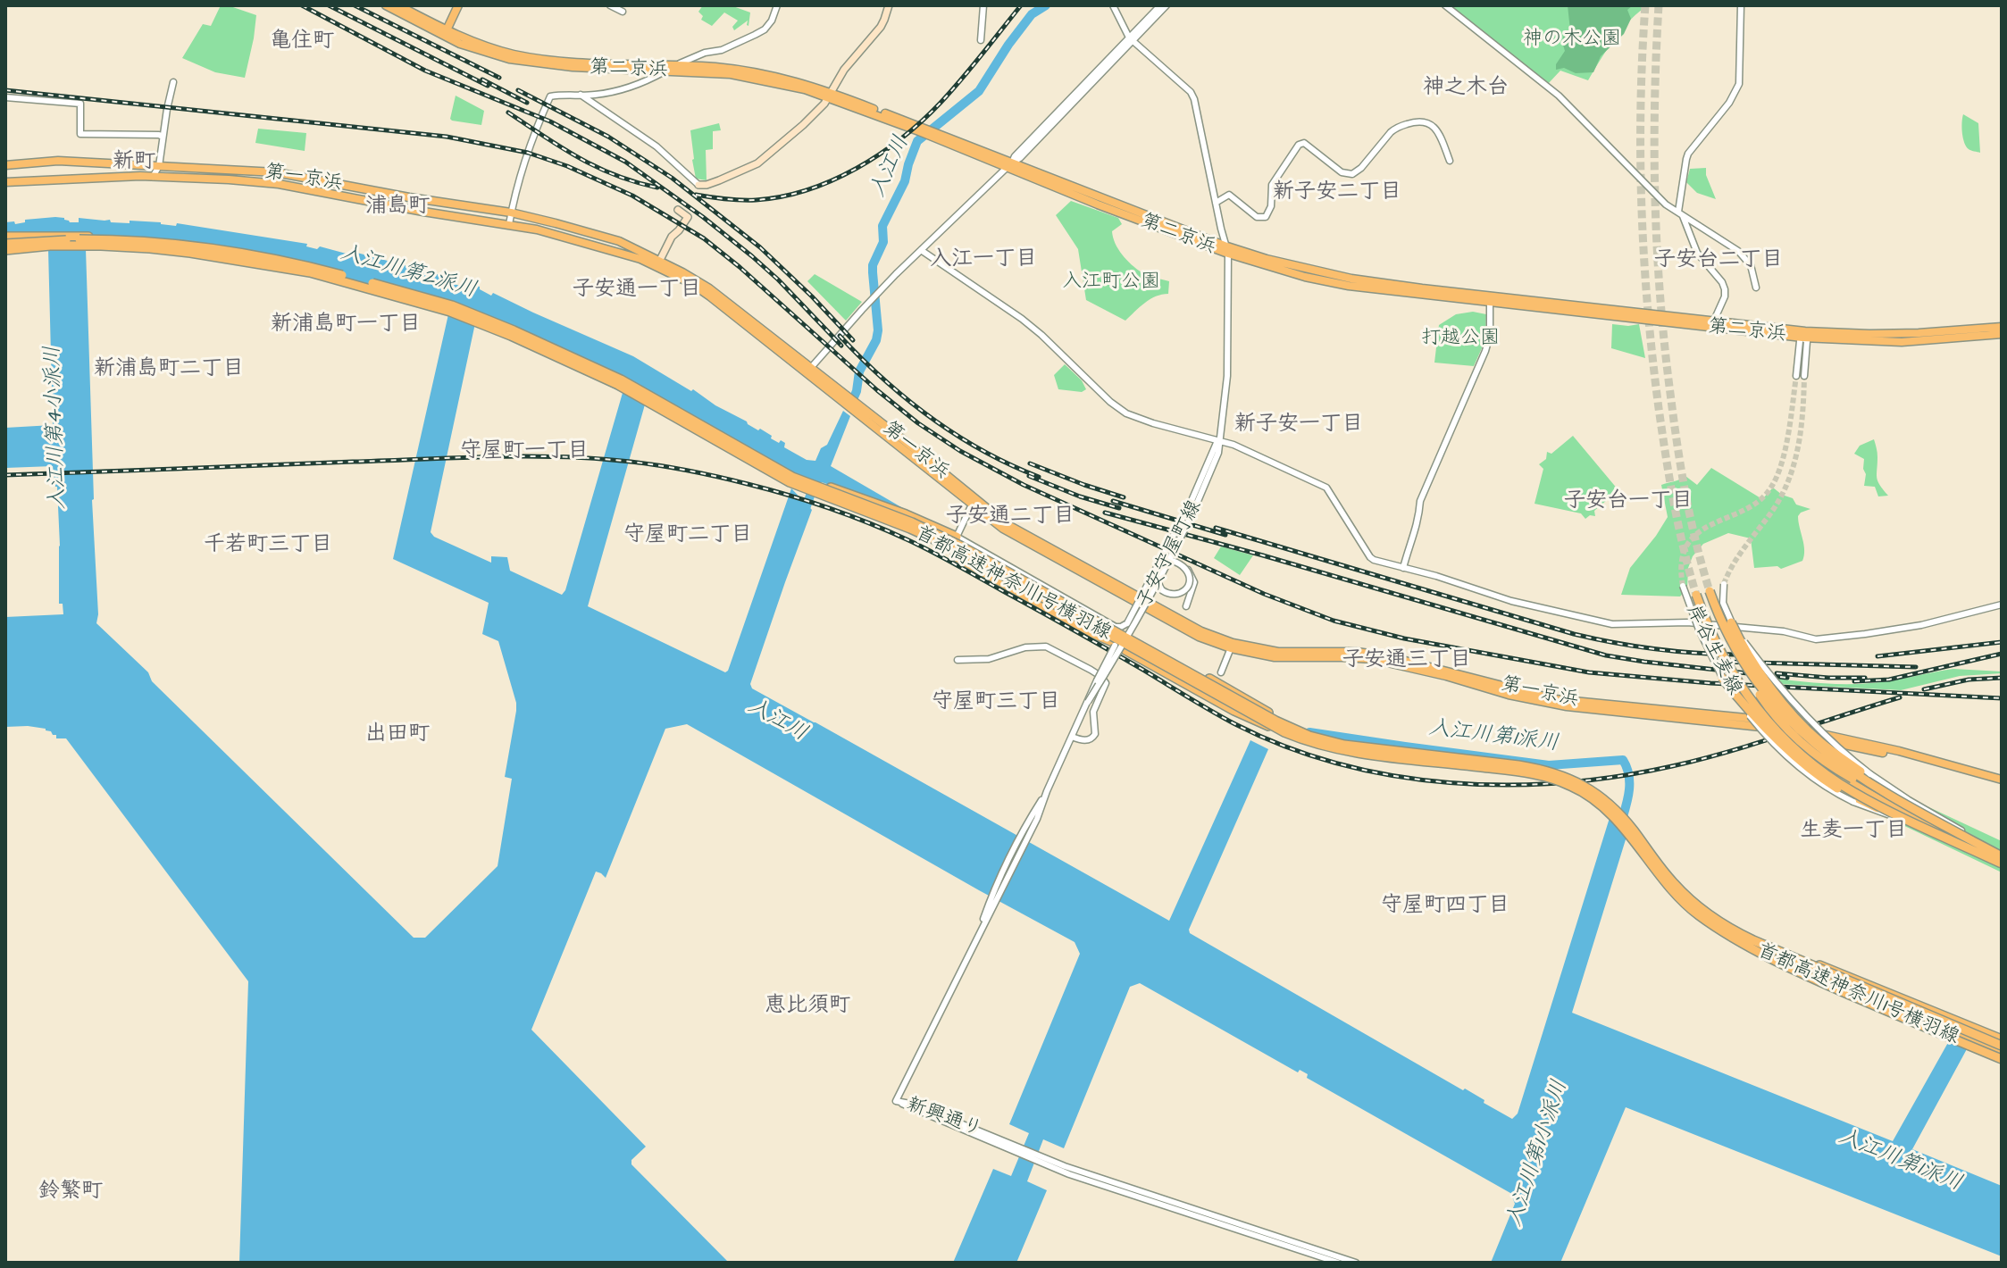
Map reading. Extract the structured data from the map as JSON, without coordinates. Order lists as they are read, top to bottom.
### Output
{
  "streets": {
    "highway": ["首都高速神奈川1号横羽線"],
    "main road": ["第二京浜", "第一京浜"],
    "street": ["子安守屋町線", "岸谷生麦線", "新興通り"]
  },
  "crossings": [
    ["第二京浜", "子安守屋町線"],
    ["子安守屋町線", "新興通り"]
  ],
  "districts": [
    "亀住町",
    "神之木台",
    "新町",
    "新子安二丁目",
    "浦島町",
    "入江一丁目",
    "子安台二丁目",
    "子安通一丁目",
    "新浦島町一丁目",
    "新浦島町二丁目",
    "新子安一丁目",
    "守屋町一丁目",
    "子安台一丁目",
    "子安通二丁目",
    "守屋町二丁目",
    "千若町三丁目",
    "子安通三丁目",
    "守屋町三丁目",
    "出田町",
    "生麦一丁目",
    "守屋町四丁目",
    "恵比須町",
    "鈴繁町"
  ],
  "water": [
    "入江川",
    "入江川第2派川",
    "入江川第4小派川",
    "入江川第1派川",
    "入江川第1小派川"
  ],
  "parks": ["神の木公園", "入江町公園", "打越公園"]
}
